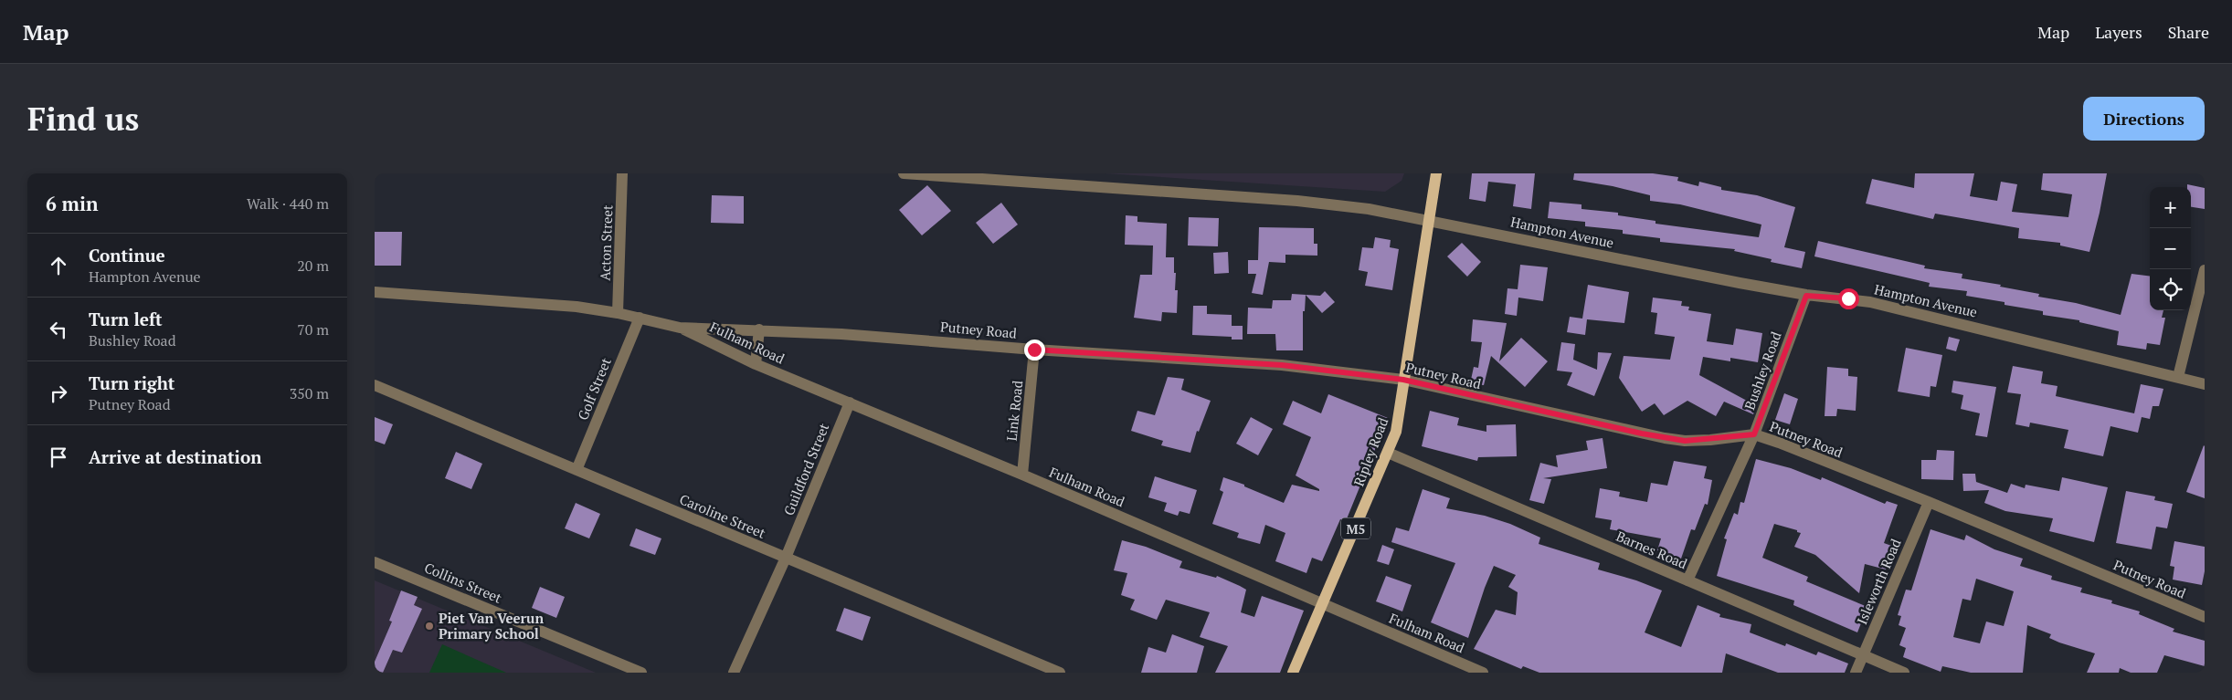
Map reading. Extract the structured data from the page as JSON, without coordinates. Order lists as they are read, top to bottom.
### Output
{
  "streets": {
    "main road": ["Ripley Road", "M5"],
    "street": [
      "Hampton Avenue",
      "Acton Street",
      "Putney Road",
      "Fulham Road",
      "Bushley Road",
      "Golf Street",
      "Link Road",
      "Guildford Street",
      "Caroline Street",
      "Barnes Road",
      "Isleworth Road",
      "Collins Street"
    ]
  },
  "crossings": [
    ["Hampton Avenue", "Bushley Road"],
    ["Hampton Avenue", "Ripley Road"],
    ["Putney Road", "Fulham Road"],
    ["Putney Road", "Bushley Road"],
    ["Putney Road", "Golf Street"],
    ["Putney Road", "Link Road"],
    ["Putney Road", "Ripley Road"],
    ["Putney Road", "Isleworth Road"],
    ["Fulham Road", "Link Road"],
    ["Fulham Road", "Ripley Road"],
    ["Fulham Road", "Guildford Street"],
    ["Bushley Road", "Barnes Road"],
    ["Golf Street", "Caroline Street"],
    ["Ripley Road", "Barnes Road"],
    ["Guildford Street", "Caroline Street"],
    ["Barnes Road", "Isleworth Road"]
  ],
  "places": ["Piet Van Veerun Primary School"],
  "page": {
    "header": "Map",
    "nav": ["Map", "Layers", "Share"],
    "buttons": "Directions",
    "title": "Find us",
    "heading": ["6 min", "Walk · 440 m"],
    "map_buttons": ["+", "−"],
    "list": [
      ["Continue", "Hampton Avenue", "20 m"],
      ["Turn left", "Bushley Road", "70 m"],
      ["Turn right", "Putney Road", "350 m"],
      "Arrive at destination"
    ]
  }
}
